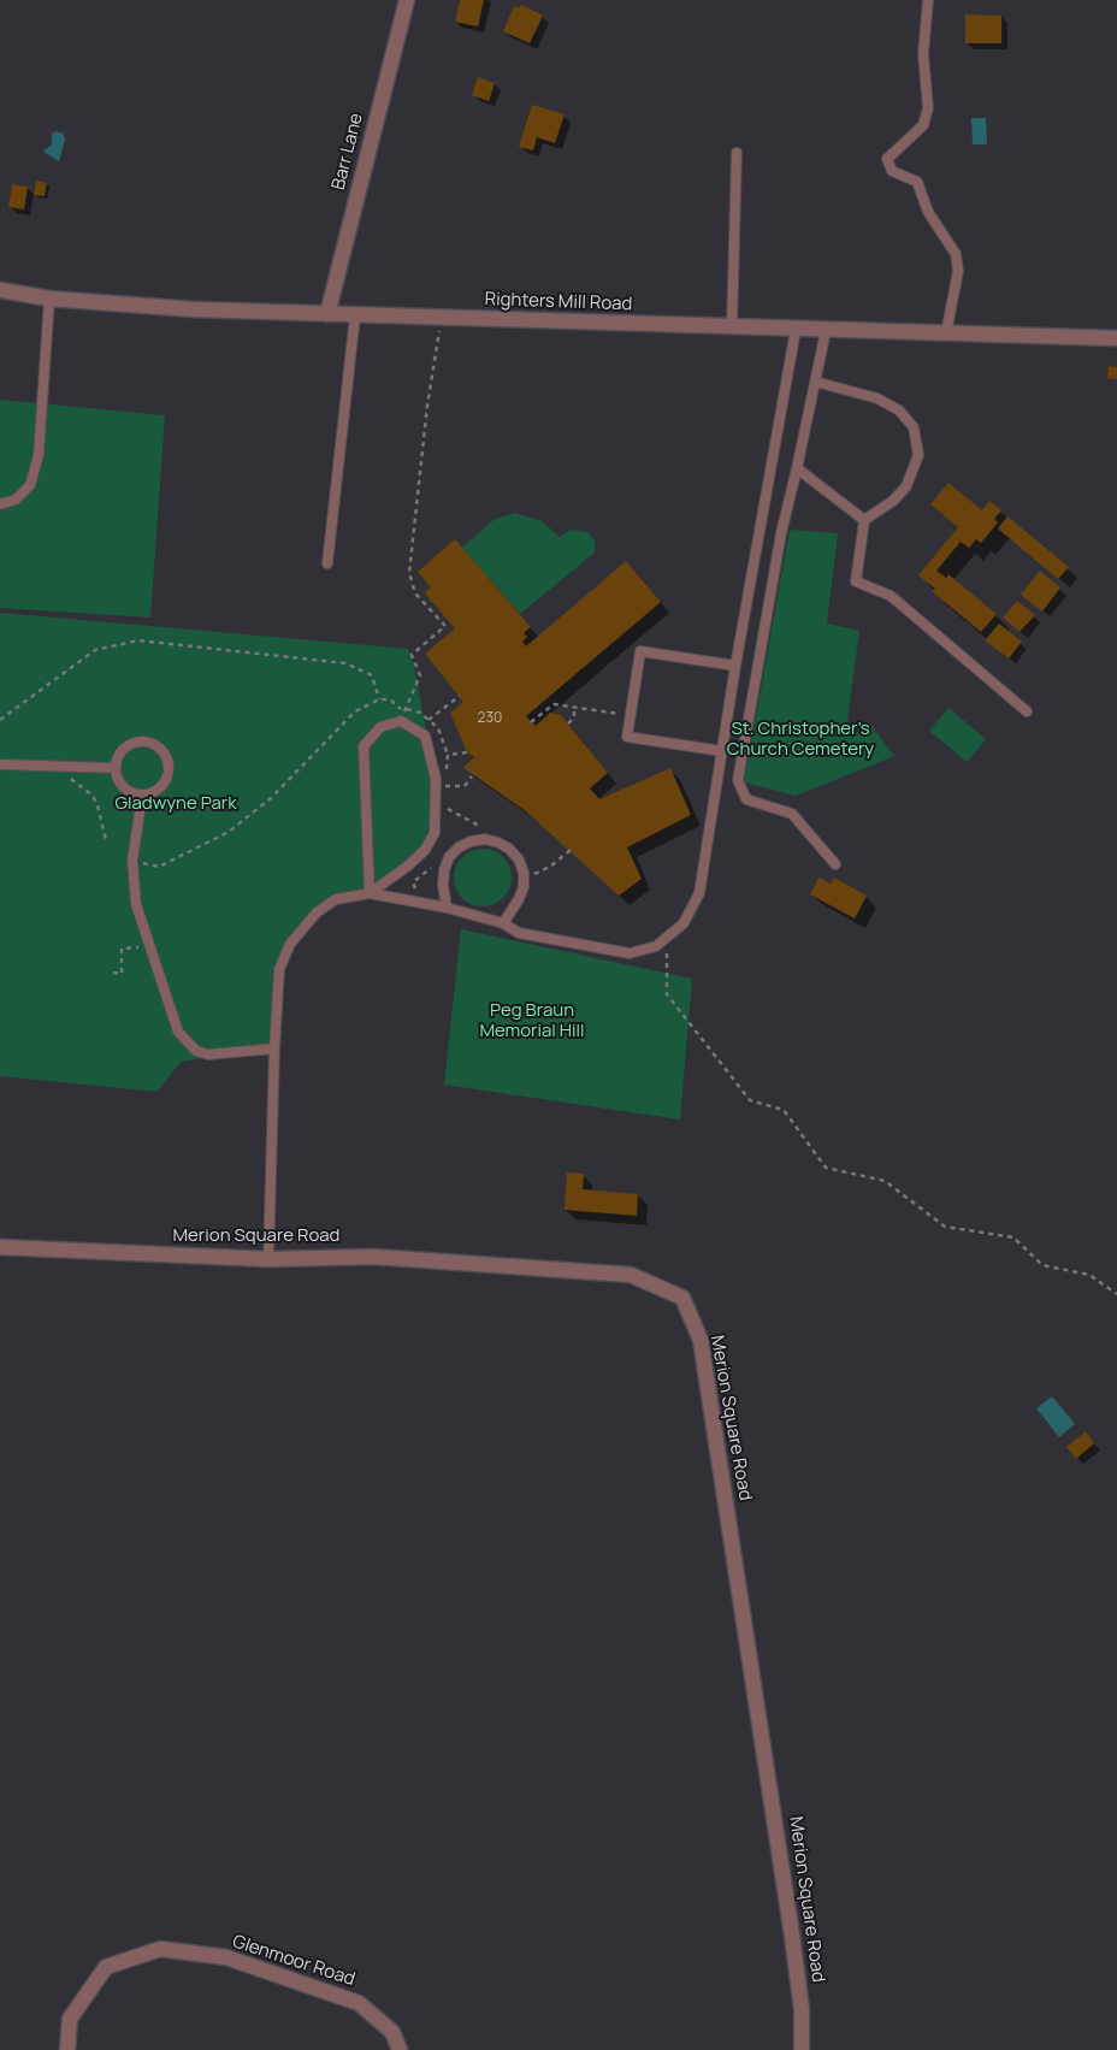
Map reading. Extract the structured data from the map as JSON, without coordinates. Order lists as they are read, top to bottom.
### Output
{
  "streets": {
    "street": [
      "Barr Lane",
      "Righters Mill Road",
      "Merion Square Road",
      "Glenmoor Road"
    ]
  },
  "crossings": [
    ["Barr Lane", "Righters Mill Road"]
  ],
  "parks": ["St. Christopher’s Church Cemetery", "Gladwyne Park", "Peg Braun Memorial Hill"],
  "house_numbers": ["230"]
}
